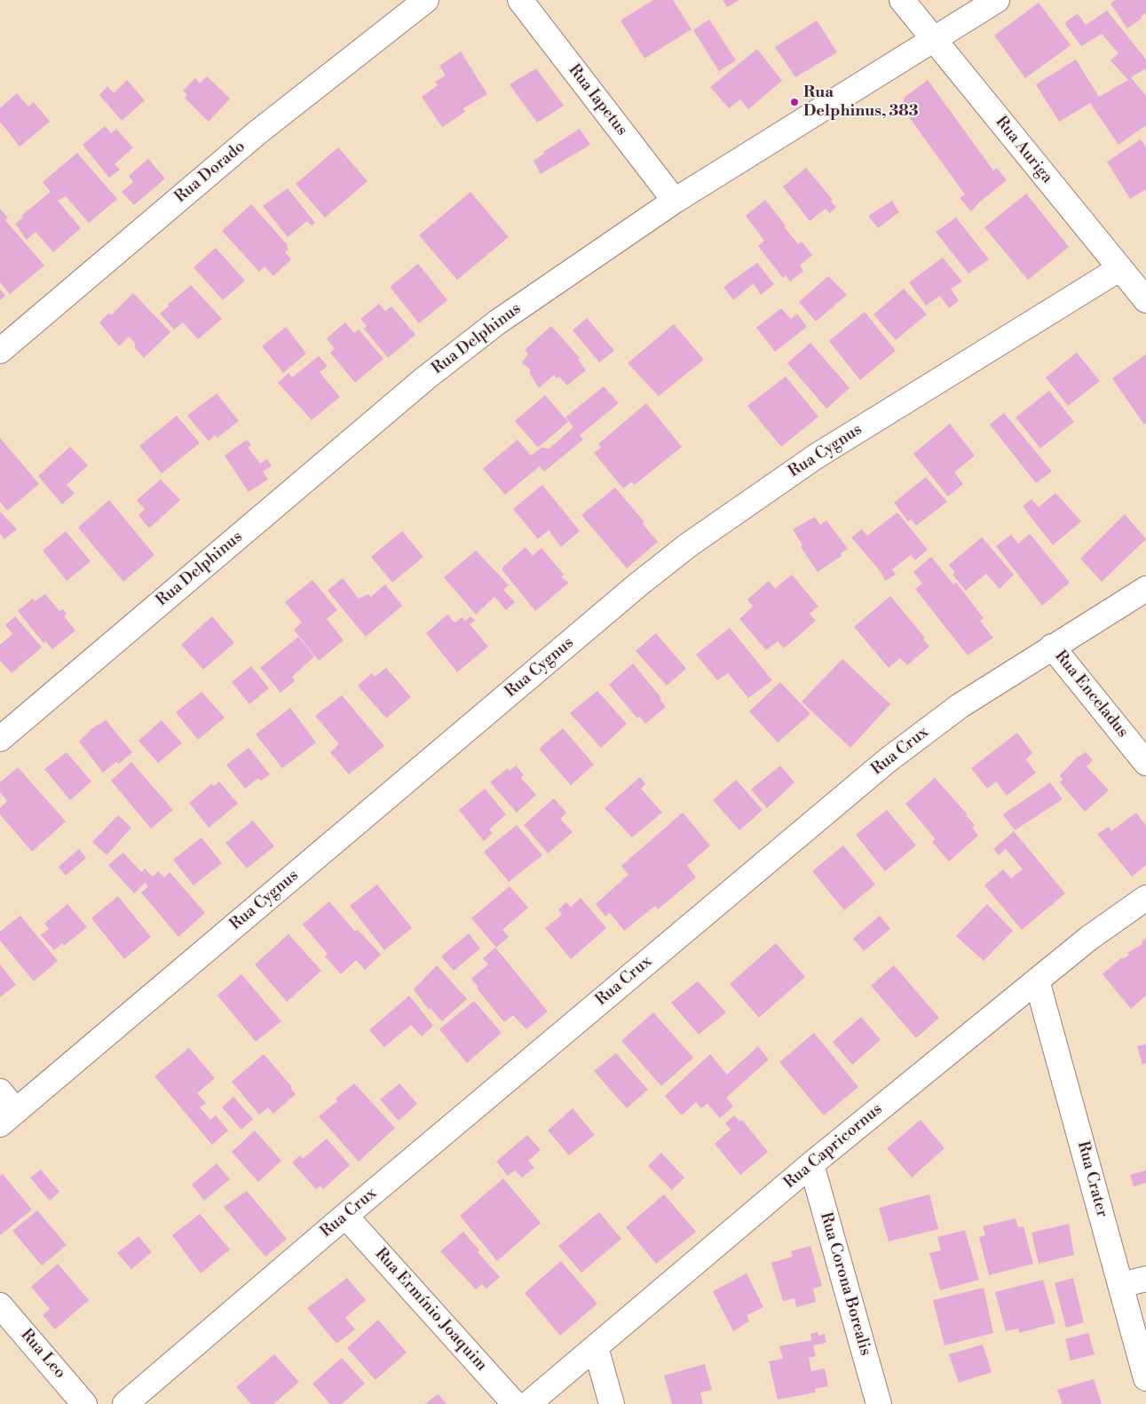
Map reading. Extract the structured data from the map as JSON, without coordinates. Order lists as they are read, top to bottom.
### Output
{
  "streets": {
    "street": [
      "Rua Iapetus",
      "Rua Auriga",
      "Rua Dorado",
      "Rua Delphinus",
      "Rua Cygnus",
      "Rua Enceladus",
      "Rua Crux",
      "Rua Capricornus",
      "Rua Crater",
      "Rua Corona Borealis",
      "Rua Ermínio Joaquim",
      "Rua Leo"
    ]
  },
  "crossings": [
    ["Rua Iapetus", "Rua Delphinus"],
    ["Rua Auriga", "Rua Delphinus"],
    ["Rua Auriga", "Rua Cygnus"],
    ["Rua Enceladus", "Rua Crux"],
    ["Rua Crux", "Rua Ermínio Joaquim"],
    ["Rua Capricornus", "Rua Crater"],
    ["Rua Capricornus", "Rua Corona Borealis"]
  ],
  "places": ["Rua Delphinus, 383"]
}
